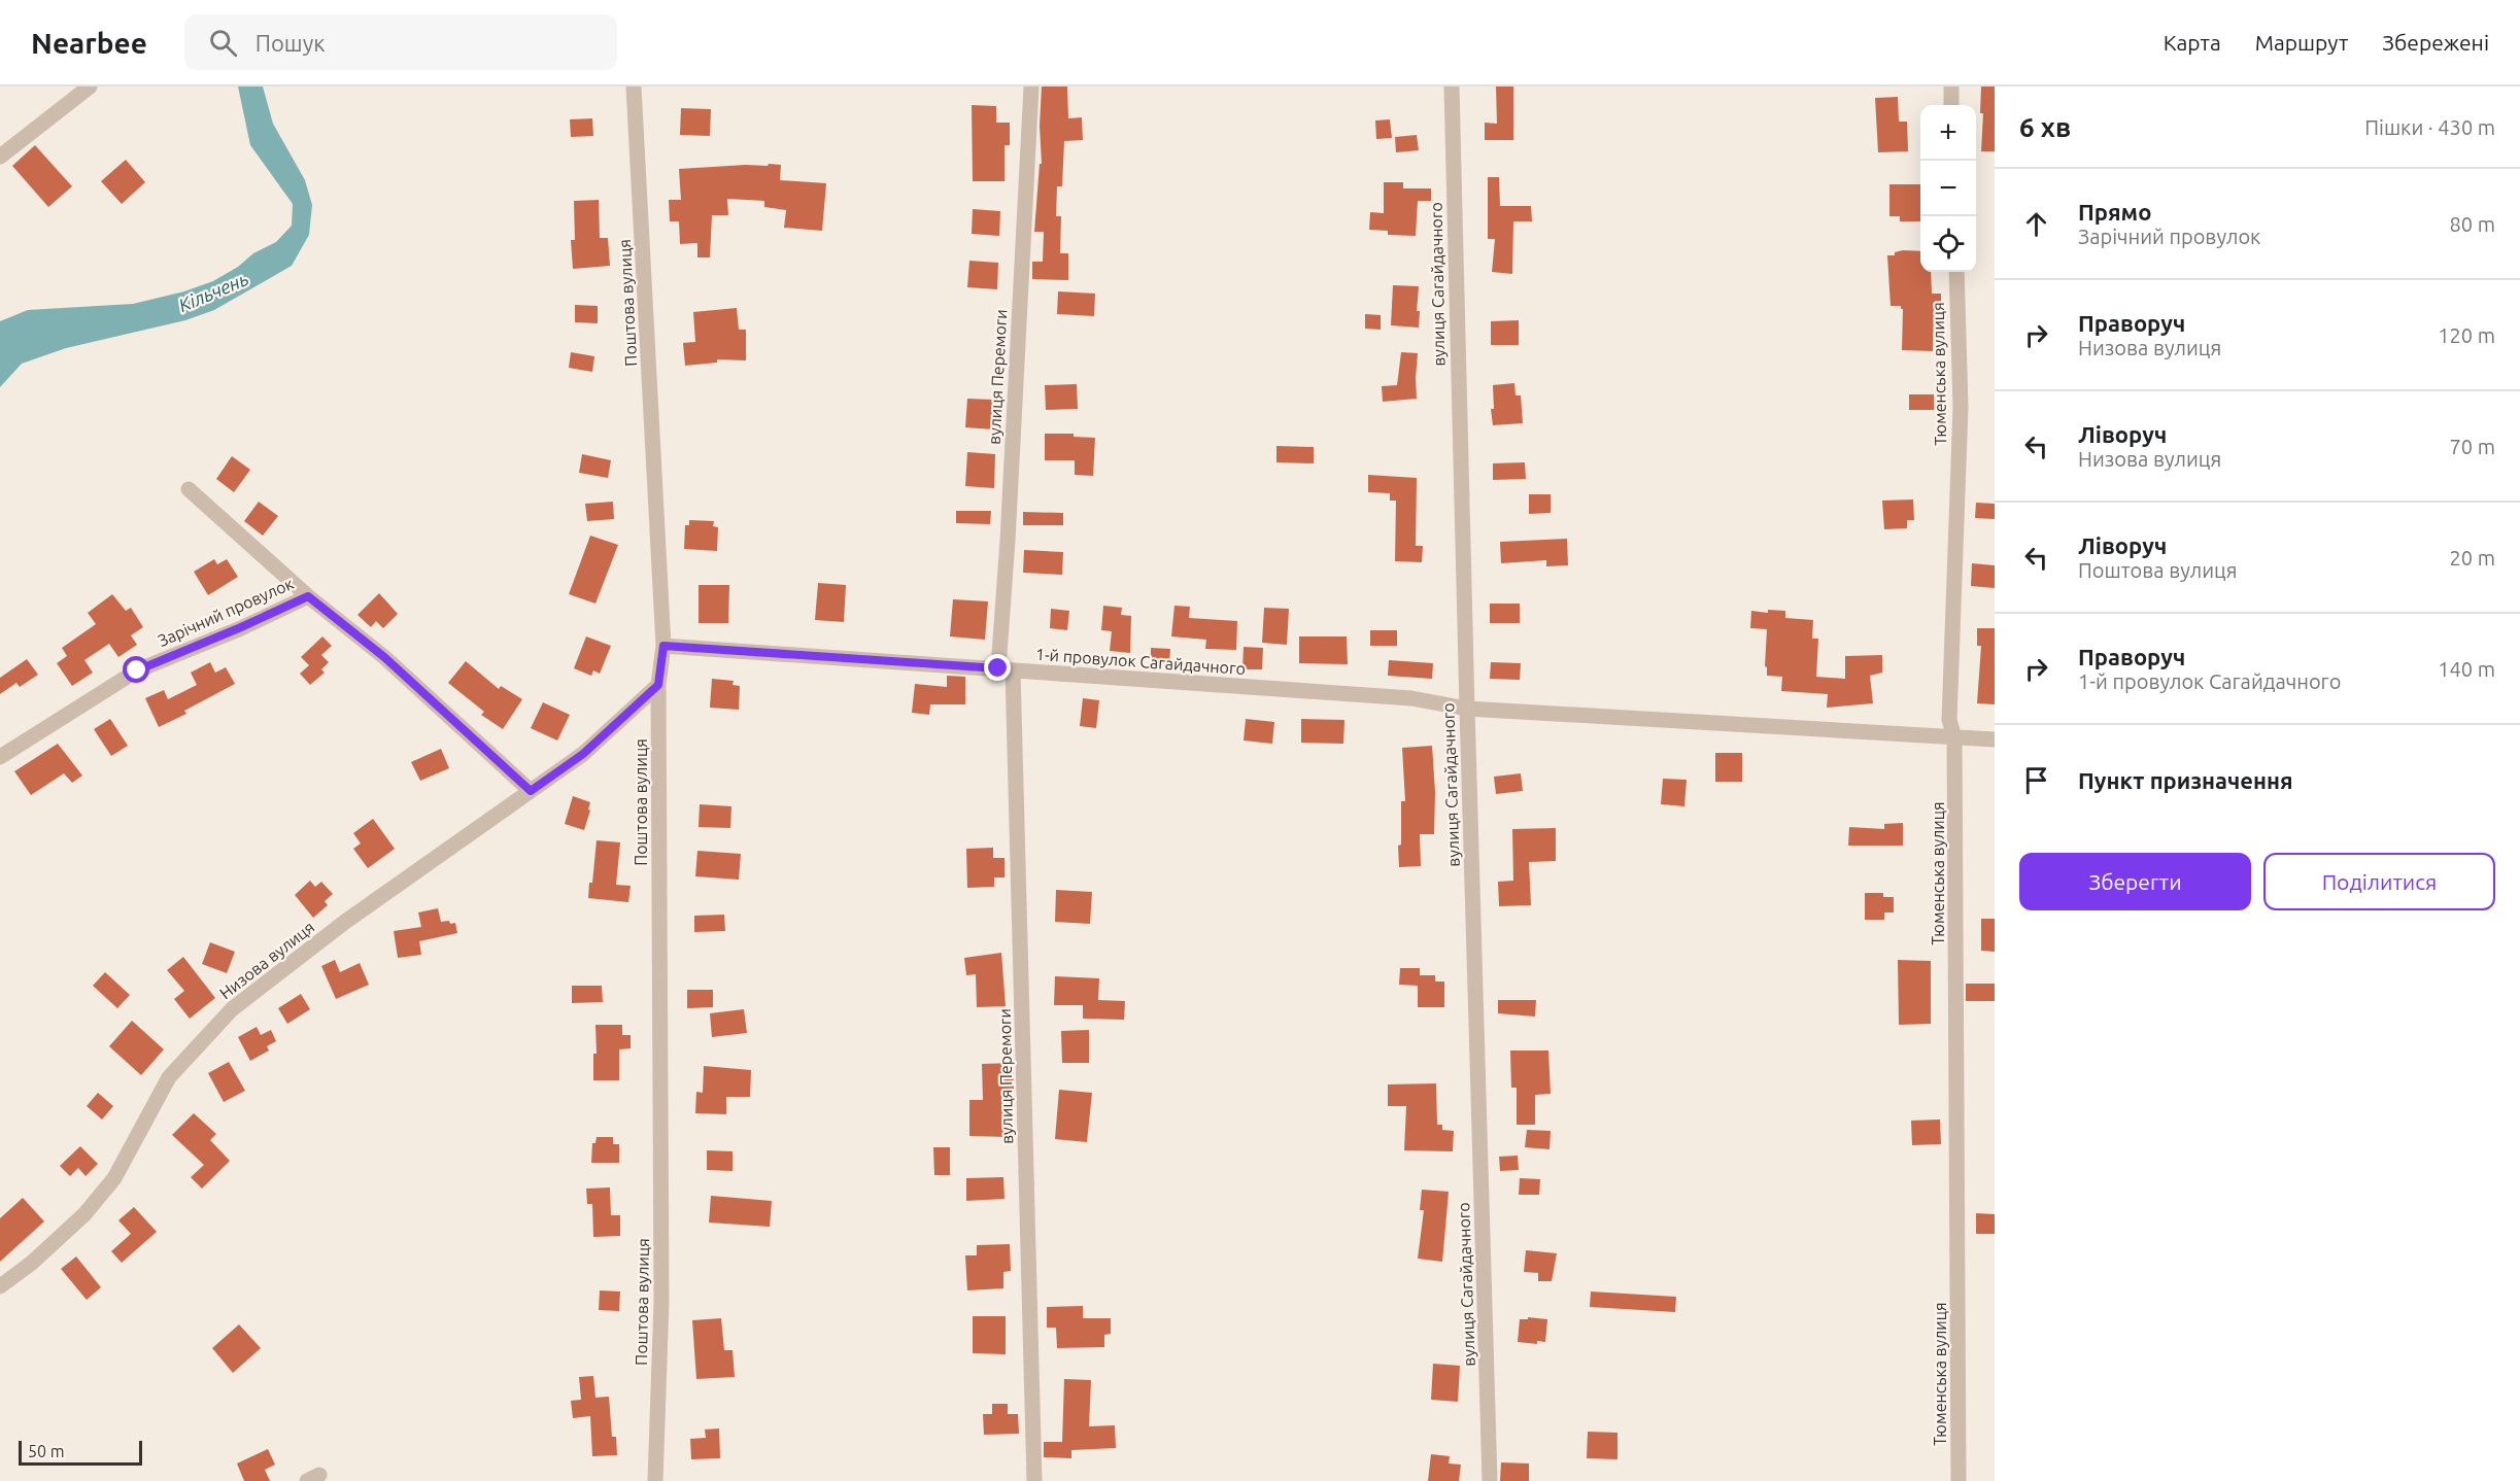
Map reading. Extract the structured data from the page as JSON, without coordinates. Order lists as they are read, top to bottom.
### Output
{
  "streets": {
    "street": [
      "вулиця Сагайдачного",
      "Поштова вулиця",
      "Тюменська вулиця",
      "вулиця Перемоги",
      "Зарічний провулок",
      "1-й провулок Сагайдачного",
      "Низова вулиця"
    ]
  },
  "crossings": [
    ["вулиця Сагайдачного", "1-й провулок Сагайдачного"],
    ["Поштова вулиця", "1-й провулок Сагайдачного"],
    ["Поштова вулиця", "Низова вулиця"],
    ["Тюменська вулиця", "1-й провулок Сагайдачного"],
    ["вулиця Перемоги", "1-й провулок Сагайдачного"]
  ],
  "water": ["Кільчень"],
  "scale_bar": "50 m",
  "page": {
    "header": "Nearbee",
    "search": "Пошук",
    "nav": ["Карта", "Маршрут", "Збережені"],
    "heading": ["6 хв", "Пішки · 430 m"],
    "map_buttons": ["+", "−"],
    "list": [
      ["Прямо", "Зарічний провулок", "80 m"],
      ["Праворуч", "Низова вулиця", "120 m"],
      ["Ліворуч", "Низова вулиця", "70 m"],
      ["Ліворуч", "Поштова вулиця", "20 m"],
      ["Праворуч", "1-й провулок Сагайдачного", "140 m"],
      "Пункт призначення"
    ],
    "buttons": ["Зберегти", "Поділитися"],
    "scale": "50 m"
  }
}
